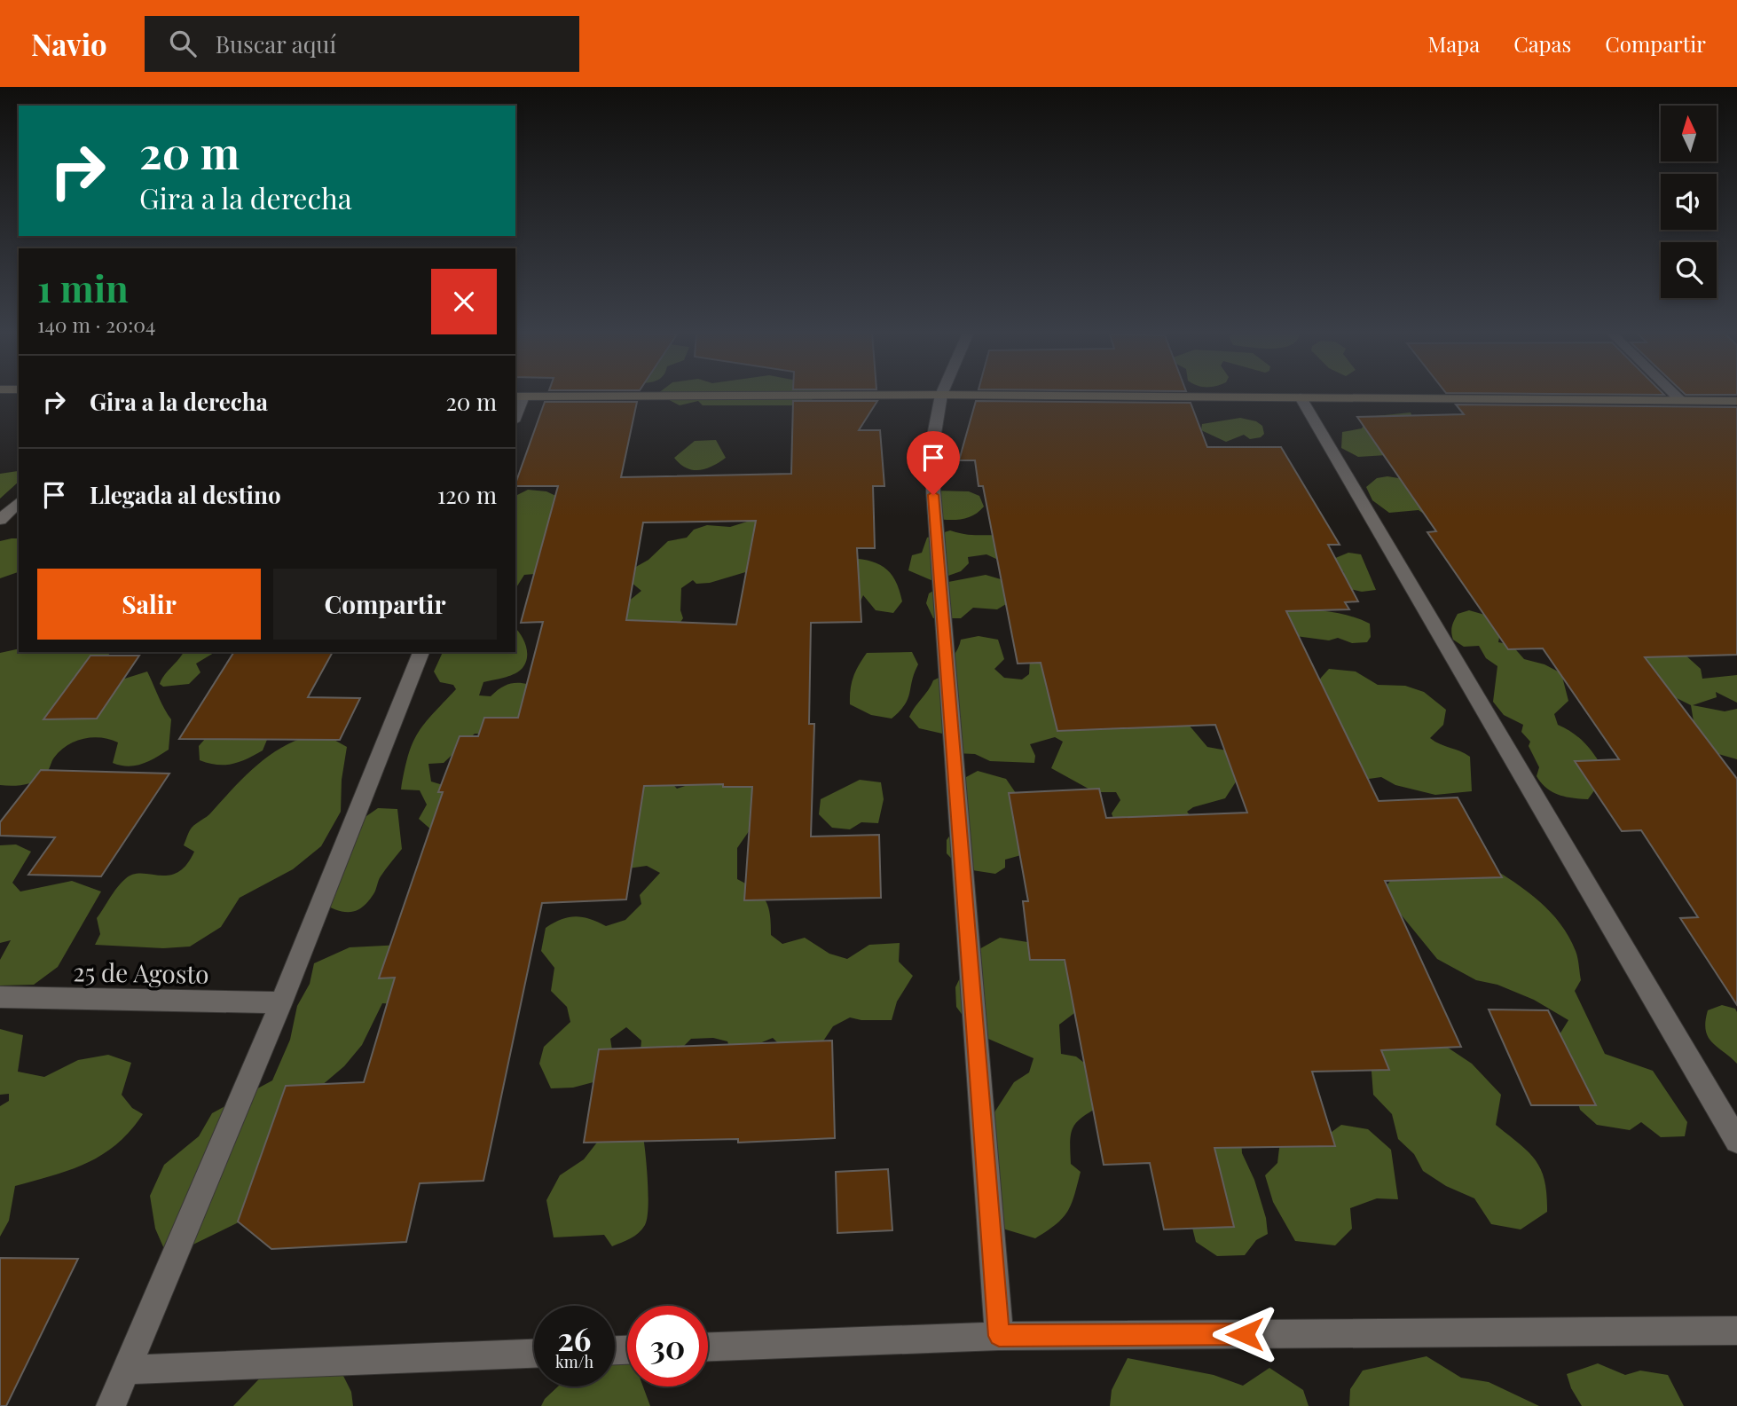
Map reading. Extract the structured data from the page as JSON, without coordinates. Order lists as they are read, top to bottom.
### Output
{
  "streets": {
    "street": ["25 de Agosto"]
  },
  "north": "top",
  "page": {
    "header": "Navio",
    "search": "Buscar aquí",
    "nav": ["Mapa", "Capas", "Compartir"],
    "turn": ["20 m", "Gira a la derecha"],
    "heading": ["1 min", "140 m · 20:04"],
    "list": [
      {
        "name": "Gira a la derecha",
        "value": "20 m"
      },
      {
        "name": "Llegada al destino",
        "value": "120 m"
      }
    ],
    "buttons": ["Salir", "Compartir"],
    "speed": "26 km/h",
    "limit": "30"
  }
}
